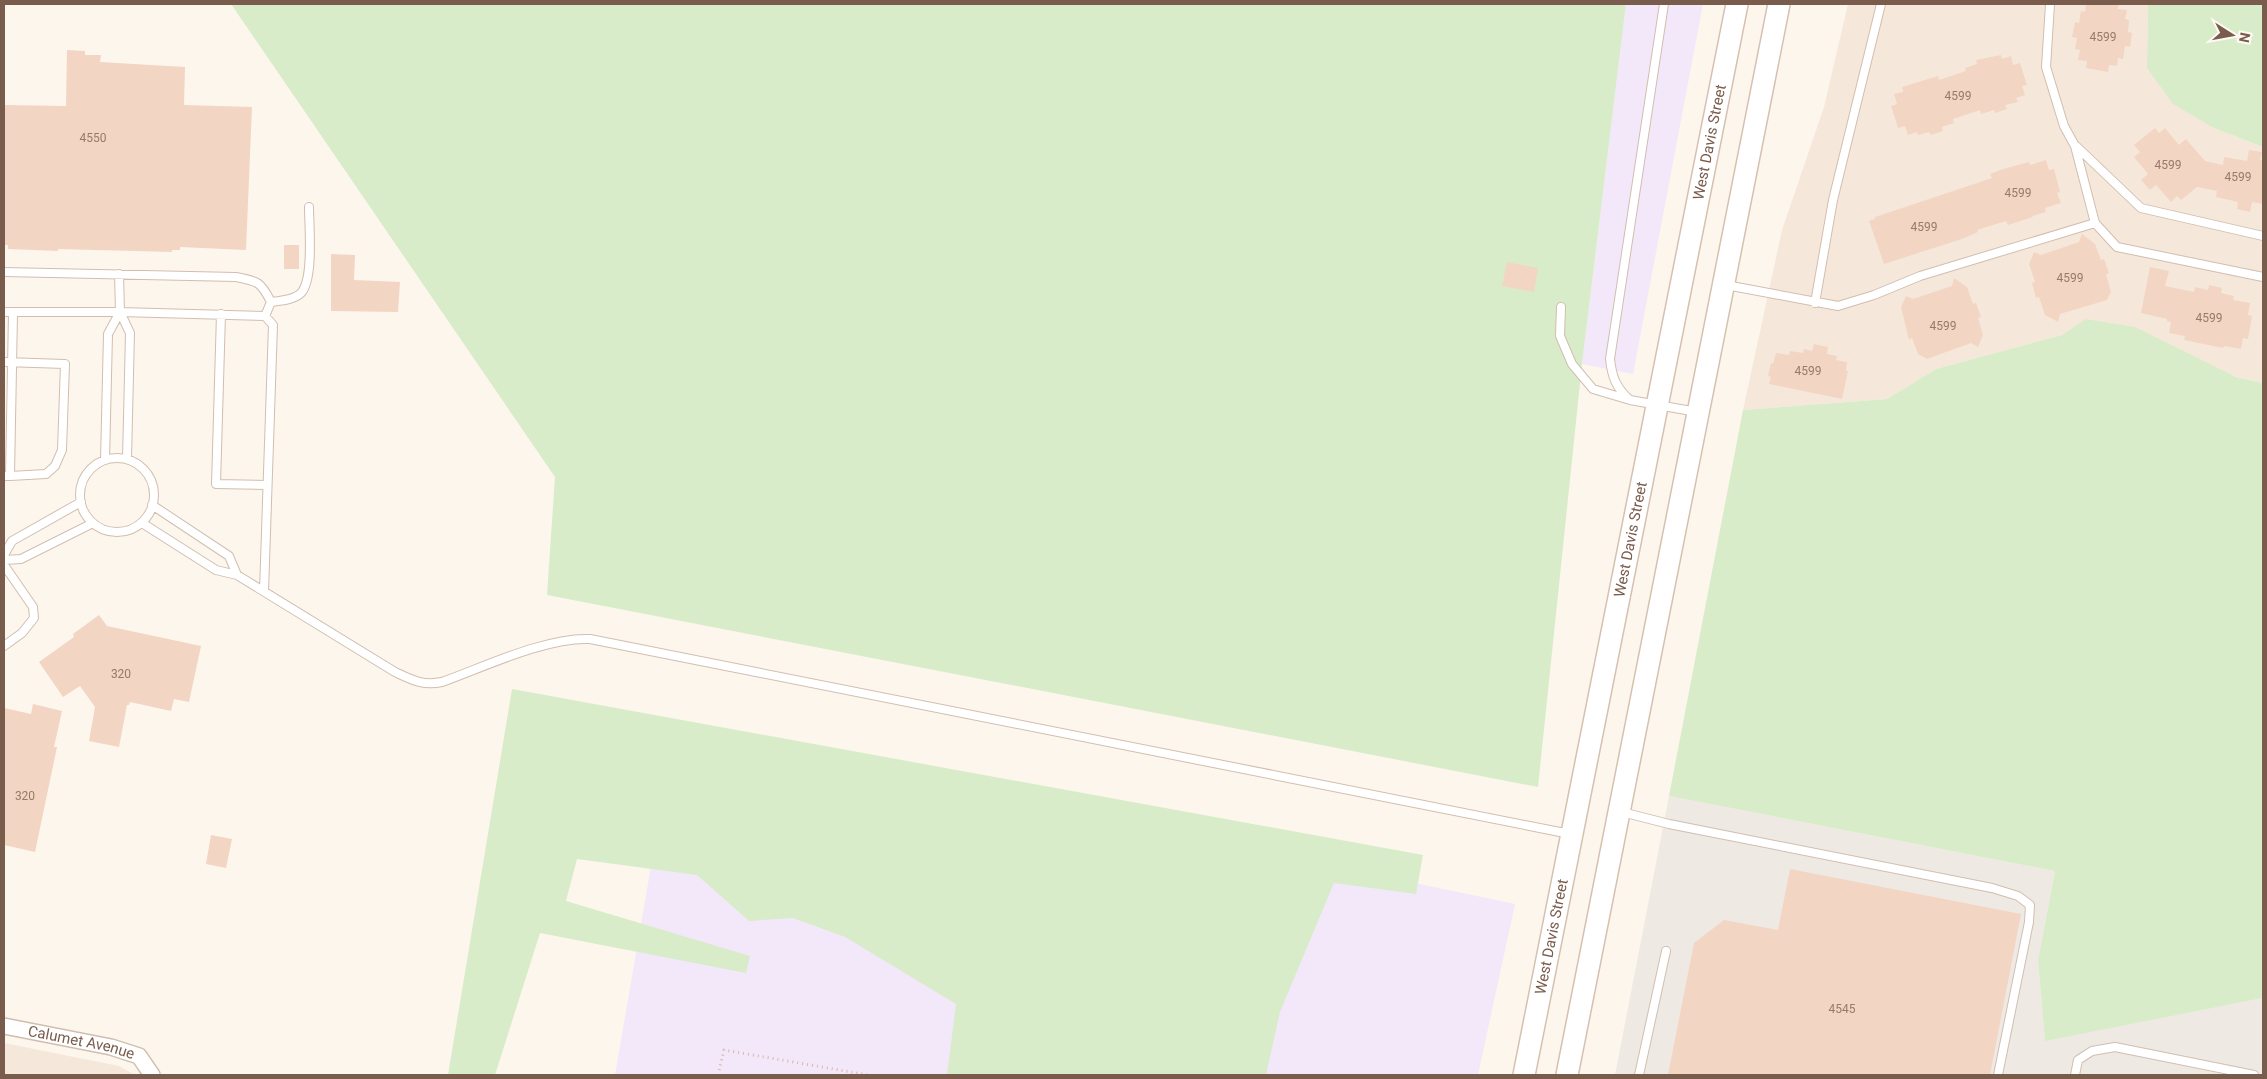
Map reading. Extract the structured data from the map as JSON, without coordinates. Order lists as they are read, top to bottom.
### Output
{
  "streets": {
    "main road": ["West Davis Street"],
    "street": ["Calumet Avenue"]
  },
  "house_numbers": [
    "4599",
    "4599",
    "4550",
    "4599",
    "4599",
    "4599",
    "4599",
    "4599",
    "4599",
    "4599",
    "4599",
    "320",
    "320",
    "4545"
  ],
  "north": "right"
}
